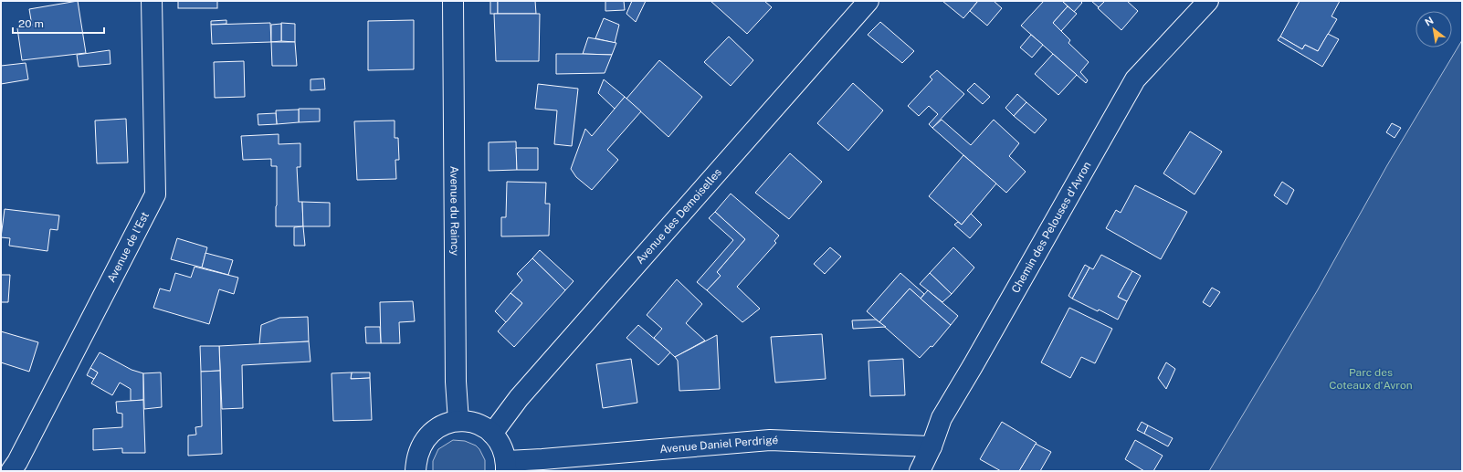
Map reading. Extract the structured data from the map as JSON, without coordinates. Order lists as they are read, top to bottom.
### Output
{
  "streets": {
    "street": [
      "Avenue du Raincy",
      "Avenue des Demoiselles",
      "Chemin des Pelouses d'Avron",
      "Avenue de l'Est",
      "Avenue Daniel Perdrigé"
    ]
  },
  "crossings": [
    ["Chemin des Pelouses d'Avron", "Avenue Daniel Perdrigé"]
  ],
  "parks": ["Parc des Coteaux d'Avron"],
  "scale_bar": "20 m",
  "north": "top left"
}
